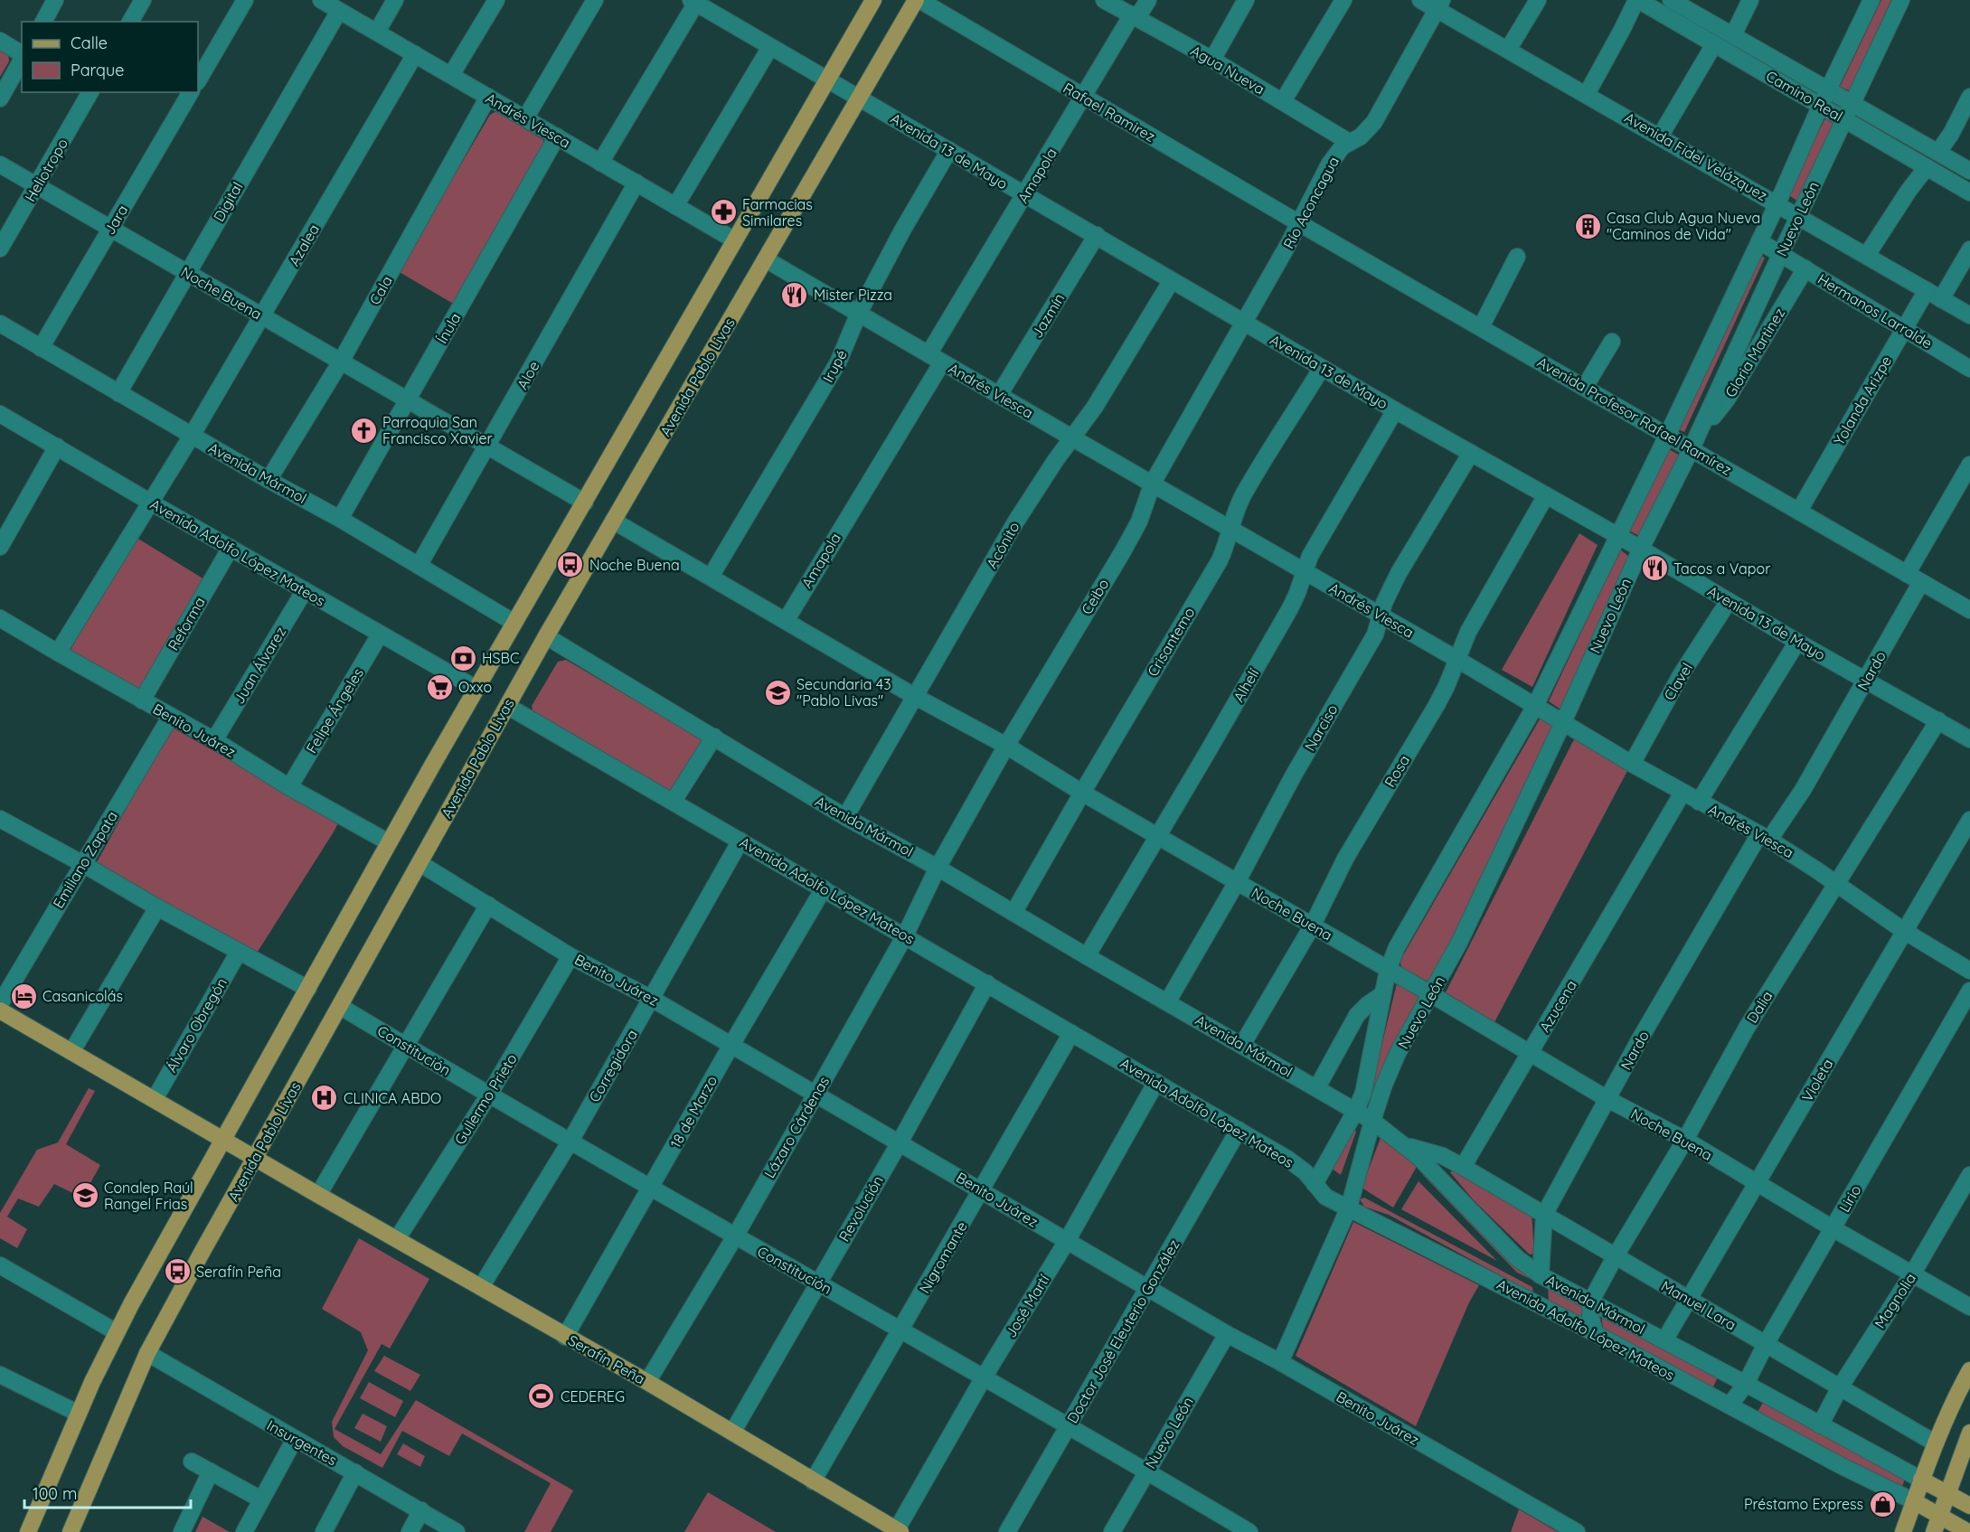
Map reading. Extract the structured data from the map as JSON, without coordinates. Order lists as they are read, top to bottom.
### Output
{
  "streets": {
    "main road": ["Avenida Pablo Livas", "Serafín Peña"],
    "street": [
      "Agua Nueva",
      "Camino Real",
      "Rafael Ramirez",
      "Andrés Viesca",
      "Avenida 13 de Mayo",
      "Avenida Fidel Velázquez",
      "Heliotropo",
      "Amapola",
      "Digital",
      "Río Aconcagua",
      "Nuevo León",
      "Jara",
      "Azalea",
      "Cala",
      "Noche Buena",
      "Hermanos Larralde",
      "Jazmín",
      "Ínula",
      "Gloria Martinez",
      "Irupé",
      "Aloe",
      "Yolanda Arizpe",
      "Avenida Profesor Rafael Ramírez",
      "Avenida Mármol",
      "Acónito",
      "Avenida Adolfo López Mateos",
      "Ceibo",
      "Reforma",
      "Crisantemo",
      "Juan Álvarez",
      "Nardo",
      "Clavel",
      "Alhelí",
      "Felipe Ángeles",
      "Narciso",
      "Benito Juárez",
      "Rosa",
      "Emiliano Zapata",
      "Azucena",
      "Dalia",
      "Álvaro Obregón",
      "Constitución",
      "Corregidora",
      "Violeta",
      "Gullermo Prieto",
      "18 de Marzo",
      "Lázaro Cárdenas",
      "Lirio",
      "Revolución",
      "Nigromante",
      "Magnolia",
      "Manuel Lara",
      "José Martí",
      "Doctor José Eleuterio González",
      "Insurgentes"
    ]
  },
  "crossings": [
    ["Agua Nueva", "Amapola"],
    ["Agua Nueva", "Río Aconcagua"],
    ["Camino Real", "Nuevo León"],
    ["Rafael Ramirez", "Amapola"],
    ["Rafael Ramirez", "Río Aconcagua"],
    ["Rafael Ramirez", "Avenida Pablo Livas"],
    ["Rafael Ramirez", "Avenida Profesor Rafael Ramírez"],
    ["Andrés Viesca", "Amapola"],
    ["Andrés Viesca", "Digital"],
    ["Andrés Viesca", "Nuevo León"],
    ["Andrés Viesca", "Azalea"],
    ["Andrés Viesca", "Cala"],
    ["Andrés Viesca", "Jazmín"],
    ["Andrés Viesca", "Ínula"],
    ["Andrés Viesca", "Irupé"],
    ["Andrés Viesca", "Aloe"],
    ["Andrés Viesca", "Avenida Pablo Livas"],
    ["Andrés Viesca", "Acónito"],
    ["Andrés Viesca", "Ceibo"],
    ["Andrés Viesca", "Crisantemo"],
    ["Andrés Viesca", "Nardo"],
    ["Andrés Viesca", "Clavel"],
    ["Andrés Viesca", "Alhelí"],
    ["Andrés Viesca", "Narciso"],
    ["Andrés Viesca", "Rosa"],
    ["Andrés Viesca", "Azucena"],
    ["Andrés Viesca", "Dalia"],
    ["Andrés Viesca", "Violeta"],
    ["Avenida 13 de Mayo", "Amapola"],
    ["Avenida 13 de Mayo", "Río Aconcagua"],
    ["Avenida 13 de Mayo", "Nuevo León"],
    ["Avenida 13 de Mayo", "Jazmín"],
    ["Avenida 13 de Mayo", "Irupé"],
    ["Avenida 13 de Mayo", "Avenida Pablo Livas"],
    ["Avenida 13 de Mayo", "Acónito"],
    ["Avenida 13 de Mayo", "Ceibo"],
    ["Avenida 13 de Mayo", "Crisantemo"],
    ["Avenida 13 de Mayo", "Nardo"],
    ["Avenida 13 de Mayo", "Clavel"],
    ["Avenida 13 de Mayo", "Alhelí"],
    ["Avenida 13 de Mayo", "Narciso"],
    ["Avenida 13 de Mayo", "Rosa"],
    ["Avenida 13 de Mayo", "Dalia"],
    ["Avenida Fidel Velázquez", "Río Aconcagua"],
    ["Avenida Fidel Velázquez", "Nuevo León"],
    ["Avenida Fidel Velázquez", "Yolanda Arizpe"],
    ["Heliotropo", "Noche Buena"],
    ["Amapola", "Noche Buena"],
    ["Digital", "Noche Buena"],
    ["Digital", "Avenida Mármol"],
    ["Río Aconcagua", "Avenida Profesor Rafael Ramírez"],
    ["Río Aconcagua", "Ceibo"],
    ["Nuevo León", "Noche Buena"],
    ["Nuevo León", "Hermanos Larralde"],
    ["Nuevo León", "Gloria Martinez"],
    ["Nuevo León", "Avenida Profesor Rafael Ramírez"],
    ["Nuevo León", "Avenida Mármol"],
    ["Nuevo León", "Avenida Adolfo López Mateos"],
    ["Nuevo León", "Benito Juárez"],
    ["Nuevo León", "Constitución"],
    ["Jara", "Noche Buena"],
    ["Jara", "Avenida Mármol"],
    ["Azalea", "Noche Buena"],
    ["Azalea", "Avenida Mármol"],
    ["Azalea", "Avenida Adolfo López Mateos"],
    ["Azalea", "Benito Juárez"],
    ["Cala", "Noche Buena"],
    ["Cala", "Avenida Mármol"],
    ["Noche Buena", "Ínula"],
    ["Noche Buena", "Irupé"],
    ["Noche Buena", "Aloe"],
    ["Noche Buena", "Avenida Pablo Livas"],
    ["Noche Buena", "Acónito"],
    ["Noche Buena", "Ceibo"],
    ["Noche Buena", "Crisantemo"],
    ["Noche Buena", "Nardo"],
    ["Noche Buena", "Alhelí"],
    ["Noche Buena", "Narciso"],
    ["Noche Buena", "Rosa"],
    ["Noche Buena", "Azucena"],
    ["Noche Buena", "Dalia"],
    ["Noche Buena", "Violeta"],
    ["Noche Buena", "Lirio"],
    ["Noche Buena", "Magnolia"],
    ["Hermanos Larralde", "Gloria Martinez"],
    ["Hermanos Larralde", "Yolanda Arizpe"],
    ["Ínula", "Avenida Mármol"],
    ["Aloe", "Avenida Mármol"],
    ["Avenida Pablo Livas", "Avenida Mármol"],
    ["Avenida Pablo Livas", "Avenida Adolfo López Mateos"],
    ["Avenida Pablo Livas", "Benito Juárez"],
    ["Avenida Pablo Livas", "Constitución"],
    ["Avenida Pablo Livas", "Serafín Peña"],
    ["Avenida Pablo Livas", "Insurgentes"],
    ["Yolanda Arizpe", "Avenida Profesor Rafael Ramírez"],
    ["Avenida Profesor Rafael Ramírez", "Nardo"],
    ["Avenida Mármol", "Acónito"],
    ["Avenida Mármol", "Ceibo"],
    ["Avenida Mármol", "Crisantemo"],
    ["Avenida Mármol", "Nardo"],
    ["Avenida Mármol", "Alhelí"],
    ["Avenida Mármol", "Narciso"],
    ["Avenida Mármol", "Rosa"],
    ["Avenida Mármol", "Dalia"],
    ["Avenida Mármol", "Violeta"],
    ["Avenida Mármol", "Lázaro Cárdenas"],
    ["Avenida Mármol", "Lirio"],
    ["Avenida Mármol", "Magnolia"],
    ["Avenida Adolfo López Mateos", "Reforma"],
    ["Avenida Adolfo López Mateos", "Juan Álvarez"],
    ["Avenida Adolfo López Mateos", "Felipe Ángeles"],
    ["Avenida Adolfo López Mateos", "Corregidora"],
    ["Avenida Adolfo López Mateos", "18 de Marzo"],
    ["Avenida Adolfo López Mateos", "Lázaro Cárdenas"],
    ["Avenida Adolfo López Mateos", "Lirio"],
    ["Avenida Adolfo López Mateos", "Revolución"],
    ["Avenida Adolfo López Mateos", "Nigromante"],
    ["Avenida Adolfo López Mateos", "José Martí"],
    ["Avenida Adolfo López Mateos", "Doctor José Eleuterio González"],
    ["Ceibo", "Lázaro Cárdenas"],
    ["Reforma", "Benito Juárez"],
    ["Juan Álvarez", "Benito Juárez"],
    ["Nardo", "Manuel Lara"],
    ["Felipe Ángeles", "Benito Juárez"],
    ["Benito Juárez", "Emiliano Zapata"],
    ["Benito Juárez", "Corregidora"],
    ["Benito Juárez", "Gullermo Prieto"],
    ["Benito Juárez", "18 de Marzo"],
    ["Benito Juárez", "Lázaro Cárdenas"],
    ["Benito Juárez", "Revolución"],
    ["Benito Juárez", "Nigromante"],
    ["Benito Juárez", "José Martí"],
    ["Benito Juárez", "Doctor José Eleuterio González"],
    ["Azucena", "Manuel Lara"],
    ["Dalia", "Manuel Lara"],
    ["Álvaro Obregón", "Serafín Peña"],
    ["Constitución", "Corregidora"],
    ["Constitución", "Gullermo Prieto"],
    ["Constitución", "18 de Marzo"],
    ["Constitución", "Lázaro Cárdenas"],
    ["Constitución", "Revolución"],
    ["Constitución", "Nigromante"],
    ["Constitución", "José Martí"],
    ["Constitución", "Doctor José Eleuterio González"],
    ["Corregidora", "Serafín Peña"],
    ["Violeta", "Manuel Lara"],
    ["Gullermo Prieto", "Serafín Peña"],
    ["18 de Marzo", "Serafín Peña"],
    ["Lázaro Cárdenas", "Serafín Peña"],
    ["Lirio", "Manuel Lara"],
    ["Revolución", "Serafín Peña"],
    ["Nigromante", "Serafín Peña"],
    ["Magnolia", "Manuel Lara"],
    ["José Martí", "Serafín Peña"]
  ],
  "places": {
    "pharmacy": ["Farmacias Similares"],
    "building": ["Casa Club Agua Nueva \"Caminos de Vida\""],
    "restaurant": ["Mister Pizza", "Tacos a Vapor"],
    "church": ["Parroquia San Francisco Xavier"],
    "bus stop": ["Noche Buena", "Serafín Peña"],
    "bank": ["HSBC"],
    "supermarket": ["Oxxo"],
    "school or university": ["Secundaria 43 \"Pablo Livas\"", "Conalep Raúl Rangel Frias"],
    "hotel": ["Casanicolás"],
    "hospital": ["CLINICA ABDO"],
    "sports": ["CEDEREG"],
    "shop": ["Préstamo Express"]
  },
  "legend": ["Calle", "Parque"],
  "scale_bar": "100 m"
}
